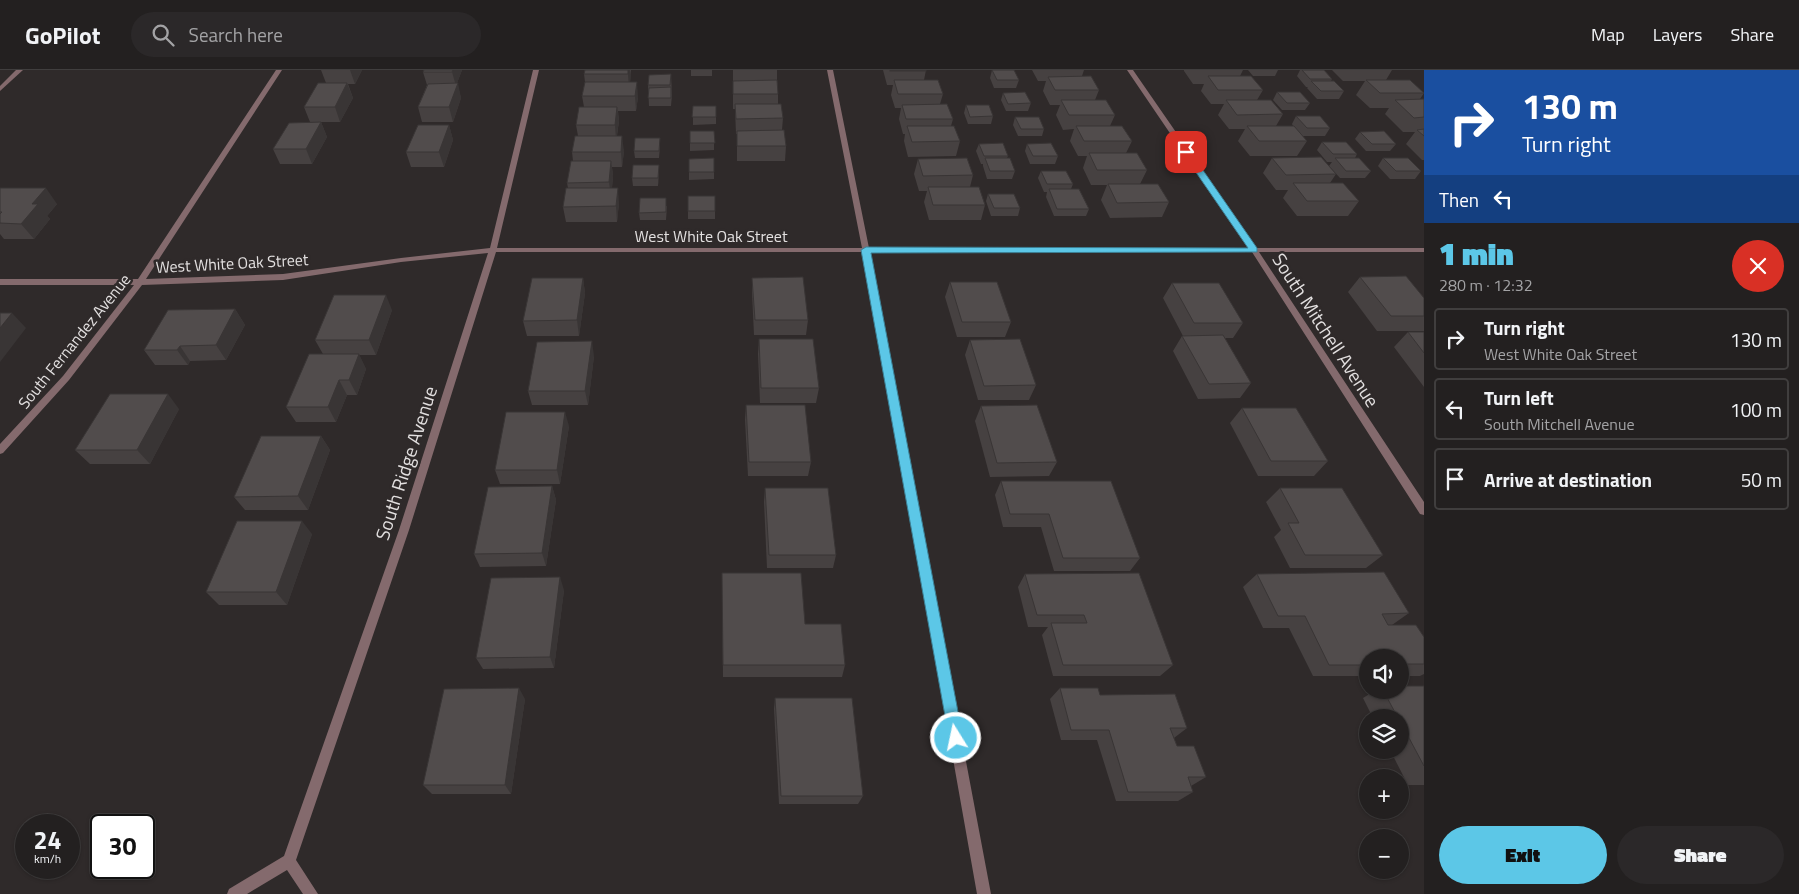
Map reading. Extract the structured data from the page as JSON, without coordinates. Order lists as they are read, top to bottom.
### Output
{
  "streets": {
    "street": [
      "West White Oak Street",
      "South Mitchell Avenue",
      "South Fernandez Avenue",
      "South Ridge Avenue"
    ]
  },
  "crossings": [
    ["West White Oak Street", "South Mitchell Avenue"],
    ["West White Oak Street", "South Fernandez Avenue"],
    ["West White Oak Street", "South Ridge Avenue"]
  ],
  "page": {
    "header": "GoPilot",
    "search": "Search here",
    "nav": ["Map", "Layers", "Share"],
    "turn": ["130 m", "Turn right"],
    "then": "Then",
    "heading": ["1 min", "280 m · 12:32"],
    "list": [
      {
        "name": "Turn right",
        "note": "West White Oak Street",
        "value": "130 m"
      },
      {
        "name": "Turn left",
        "note": "South Mitchell Avenue",
        "value": "100 m"
      },
      {
        "name": "Arrive at destination",
        "value": "50 m"
      }
    ],
    "map_buttons": ["+", "−"],
    "speed": "24 km/h",
    "limit": "30",
    "buttons": ["Exit", "Share"]
  }
}
